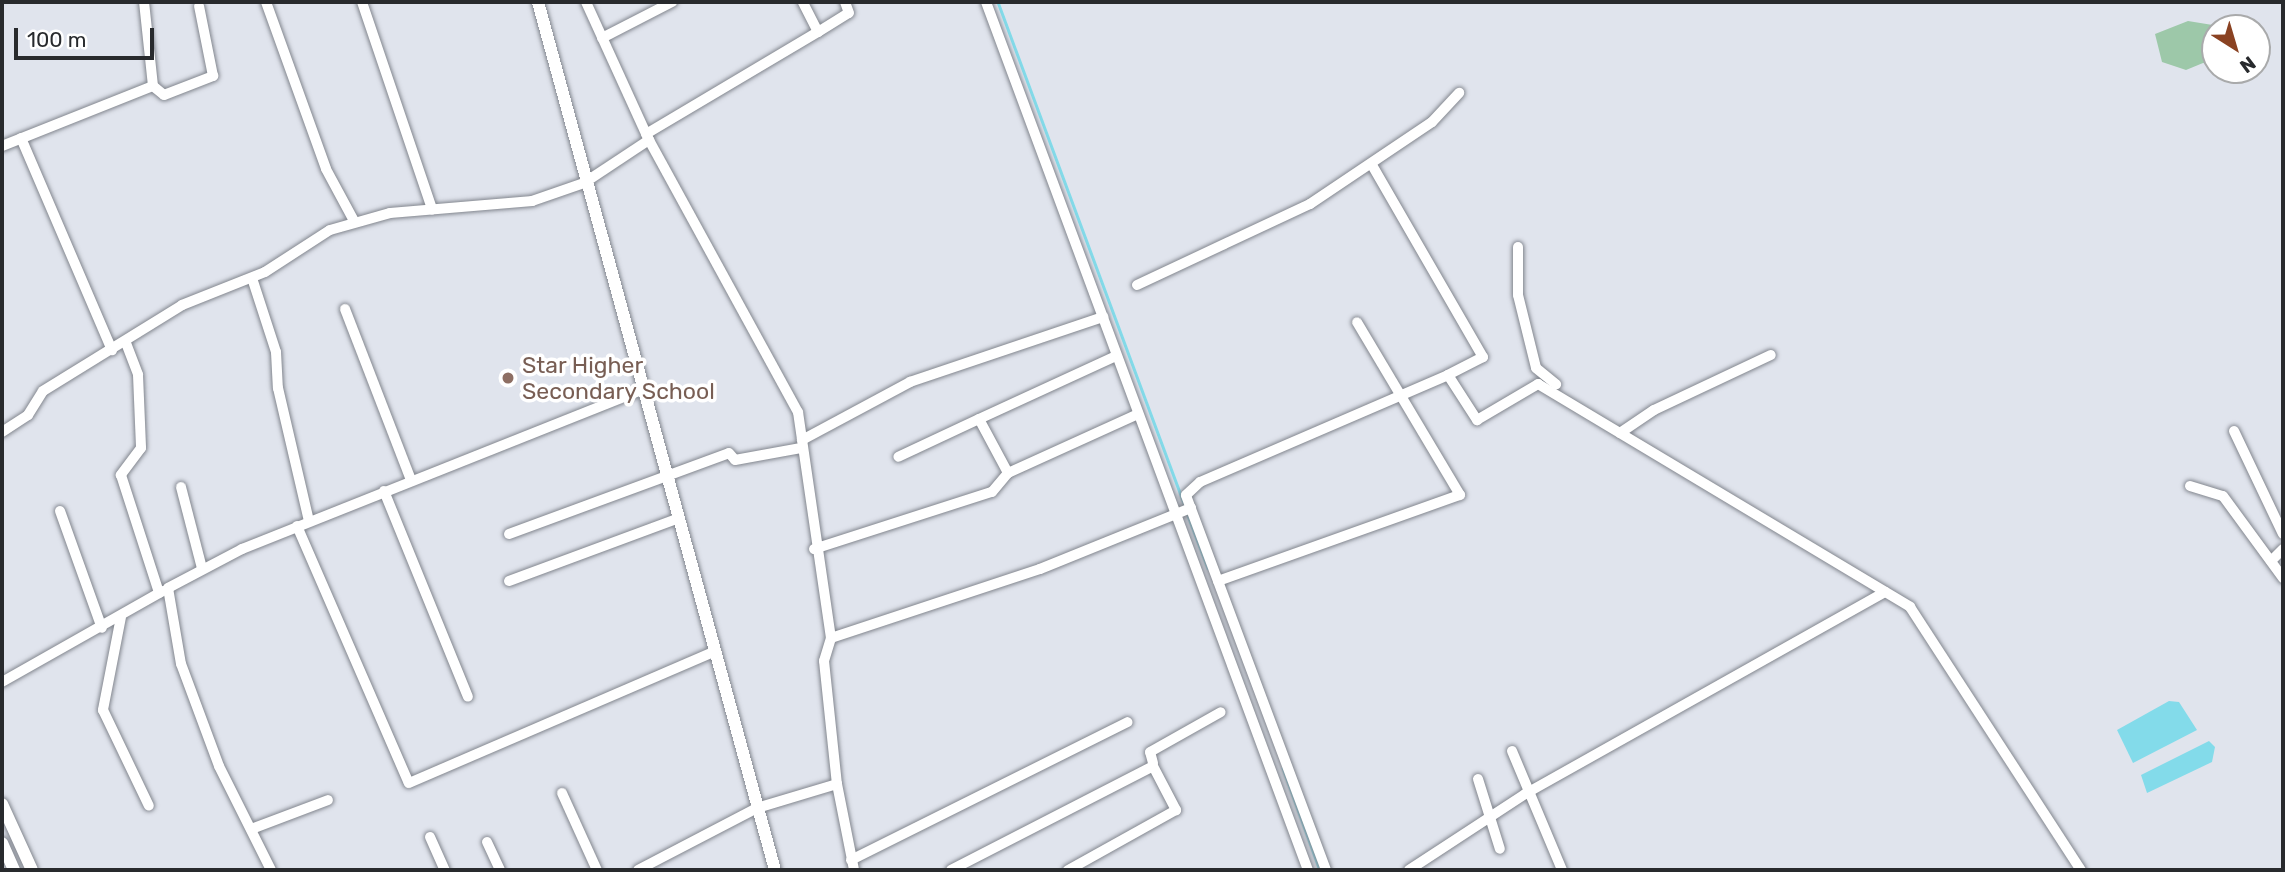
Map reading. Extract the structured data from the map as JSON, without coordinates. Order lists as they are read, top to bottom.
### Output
{
  "places": ["Star Higher Secondary School"],
  "scale_bar": "100 m",
  "north": "bottom right"
}
